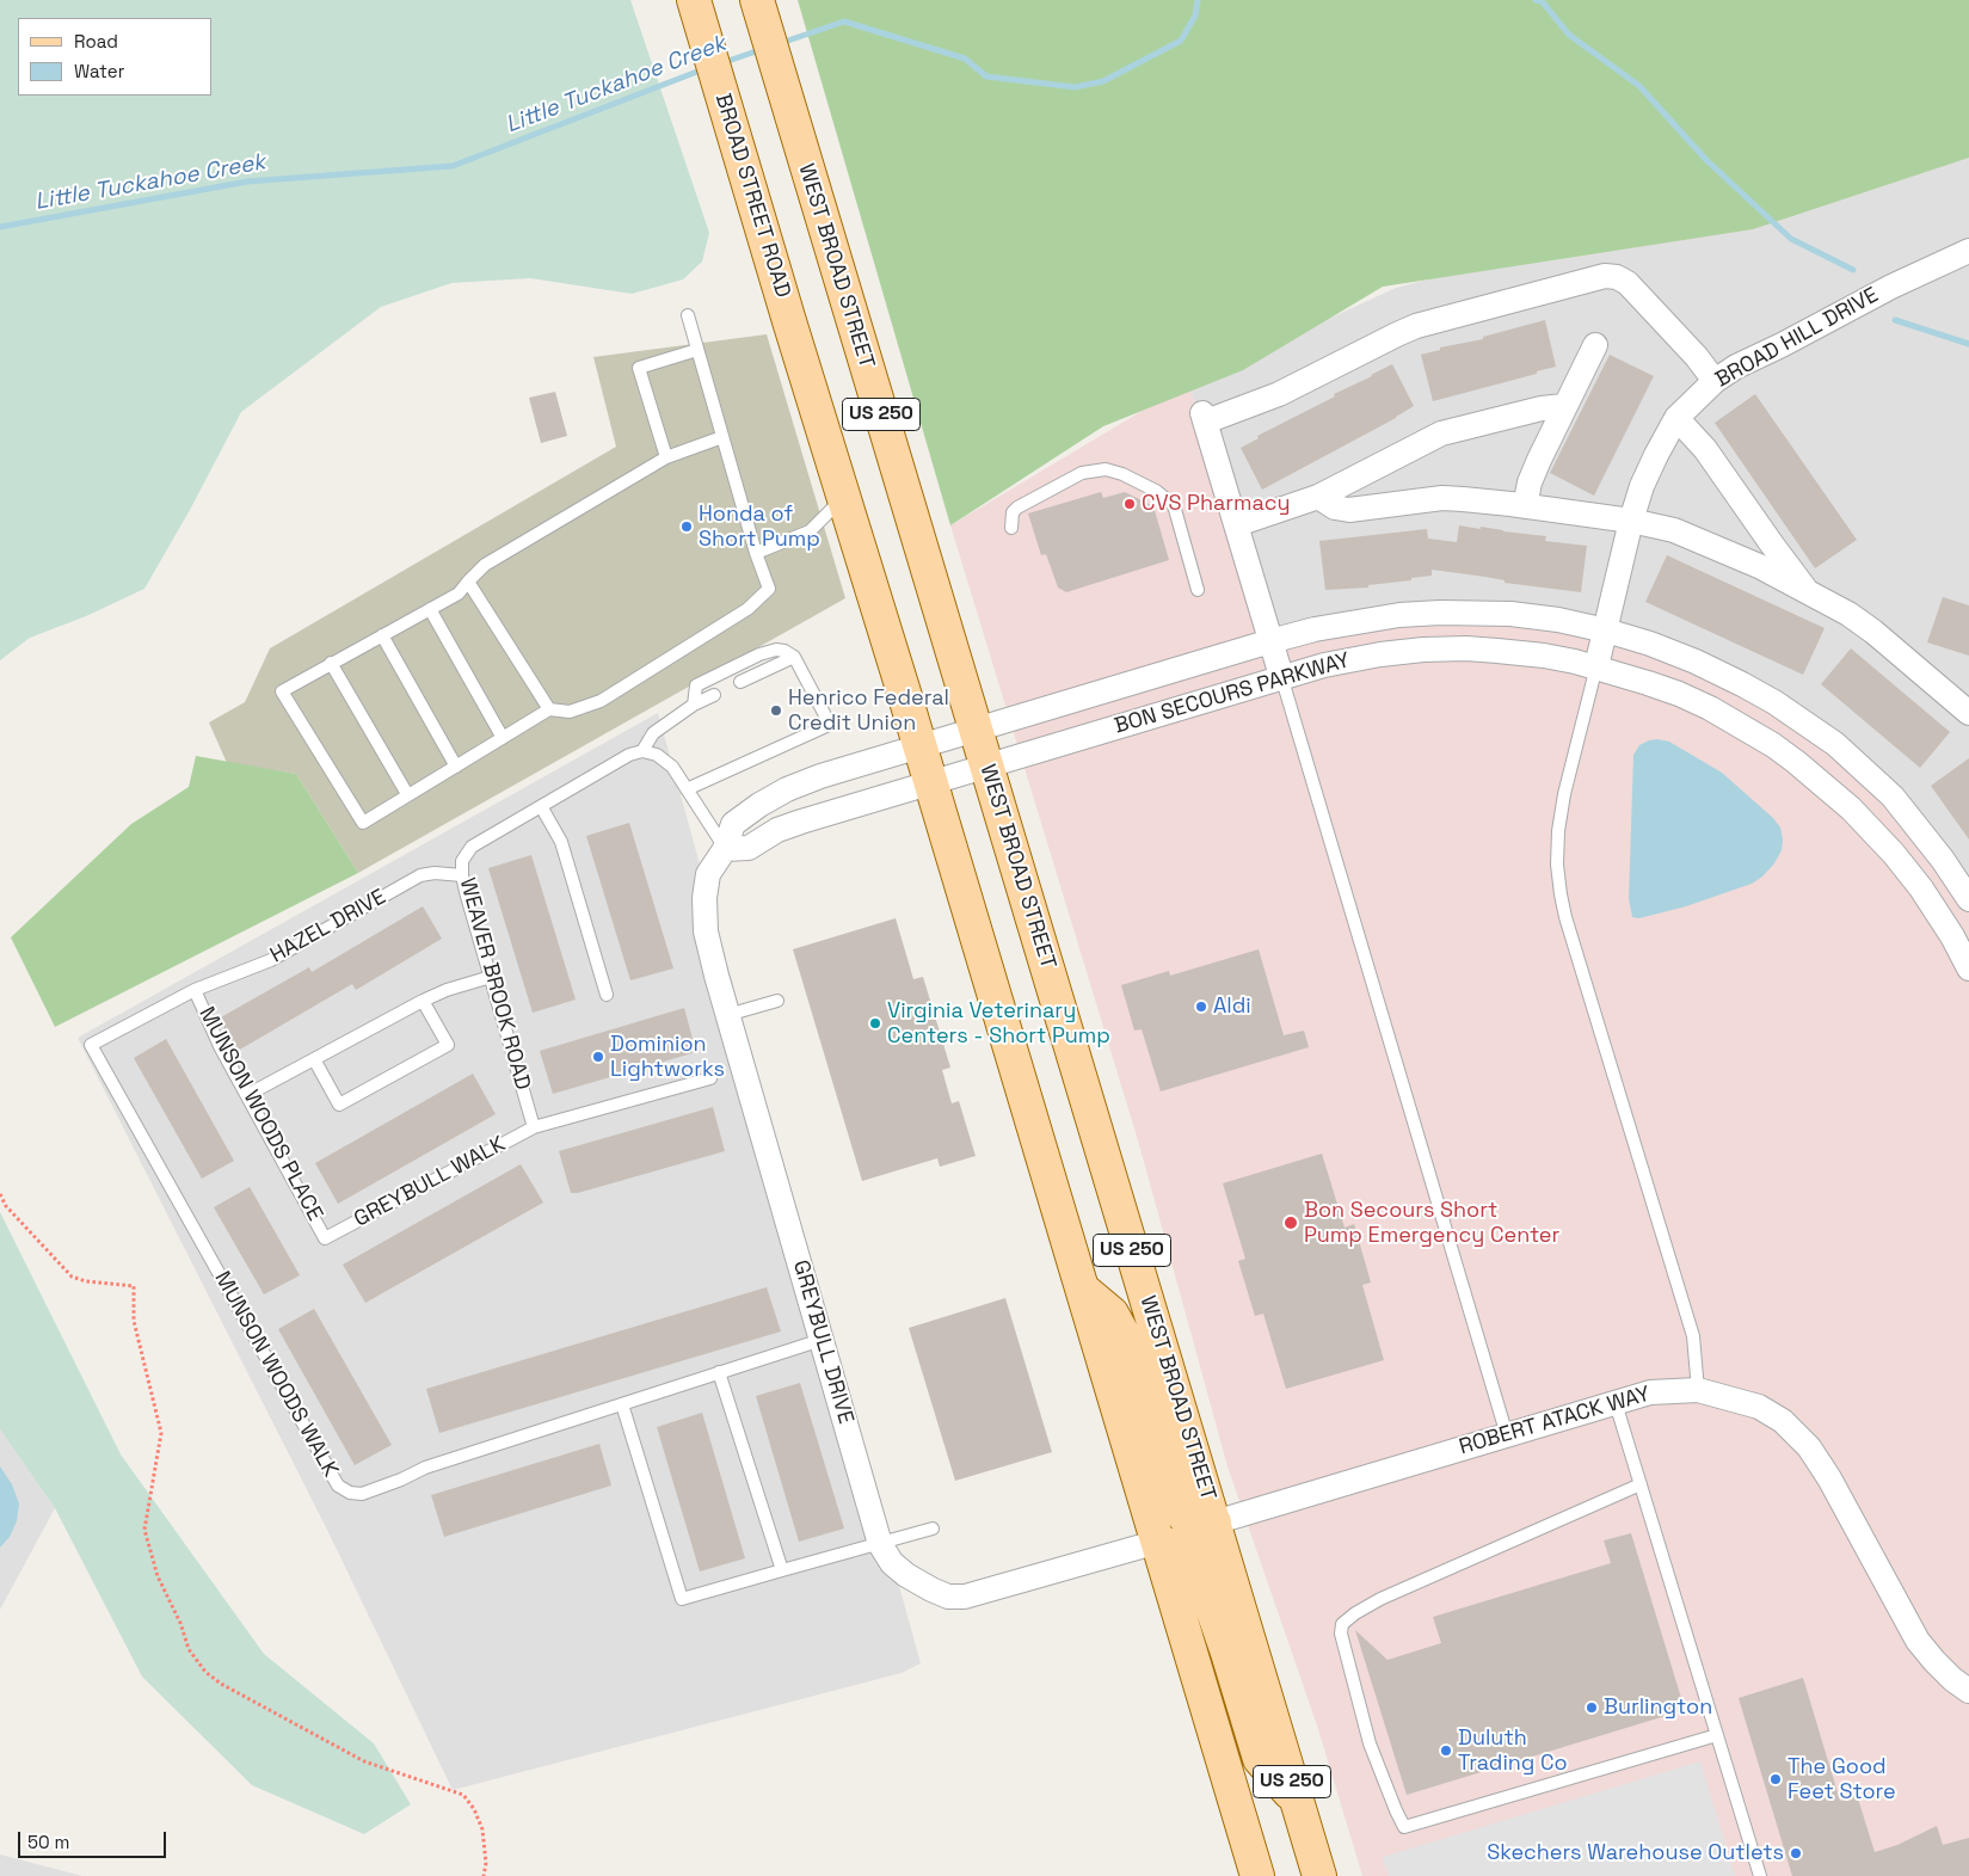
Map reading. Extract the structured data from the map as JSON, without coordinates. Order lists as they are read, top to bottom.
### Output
{
  "streets": {
    "main road": ["BROAD STREET ROAD", "WEST BROAD STREET", "US 250"],
    "street": [
      "BROAD HILL DRIVE",
      "BON SECOURS PARKWAY",
      "GREYBULL DRIVE",
      "ROBERT ATACK WAY"
    ],
    "lane": [
      "HAZEL DRIVE",
      "WEAVER BROOK ROAD",
      "MUNSON WOODS PLACE",
      "GREYBULL WALK",
      "MUNSON WOODS WALK"
    ]
  },
  "crossings": [
    ["BROAD STREET ROAD", "US 250"],
    ["WEST BROAD STREET", "BON SECOURS PARKWAY"],
    ["WEST BROAD STREET", "ROBERT ATACK WAY"],
    ["BROAD HILL DRIVE", "BON SECOURS PARKWAY"],
    ["US 250", "BON SECOURS PARKWAY"],
    ["US 250", "GREYBULL DRIVE"],
    ["BON SECOURS PARKWAY", "GREYBULL DRIVE"],
    ["HAZEL DRIVE", "WEAVER BROOK ROAD"],
    ["HAZEL DRIVE", "MUNSON WOODS PLACE"],
    ["HAZEL DRIVE", "MUNSON WOODS WALK"],
    ["WEAVER BROOK ROAD", "GREYBULL WALK"],
    ["MUNSON WOODS PLACE", "GREYBULL WALK"],
    ["MUNSON WOODS PLACE", "MUNSON WOODS WALK"],
    ["GREYBULL DRIVE", "MUNSON WOODS WALK"]
  ],
  "water": ["Little Tuckahoe Creek"],
  "places": [
    "CVS Pharmacy",
    "Honda of Short Pump",
    "Henrico Federal Credit Union",
    "Aldi",
    "Virginia Veterinary Centers - Short Pump",
    "Dominion Lightworks",
    "Bon Secours Short Pump Emergency Center",
    "Burlington",
    "Duluth Trading Co",
    "The Good Feet Store",
    "Skechers Warehouse Outlets"
  ],
  "legend": ["Road", "Water"],
  "scale_bar": "50 m"
}
